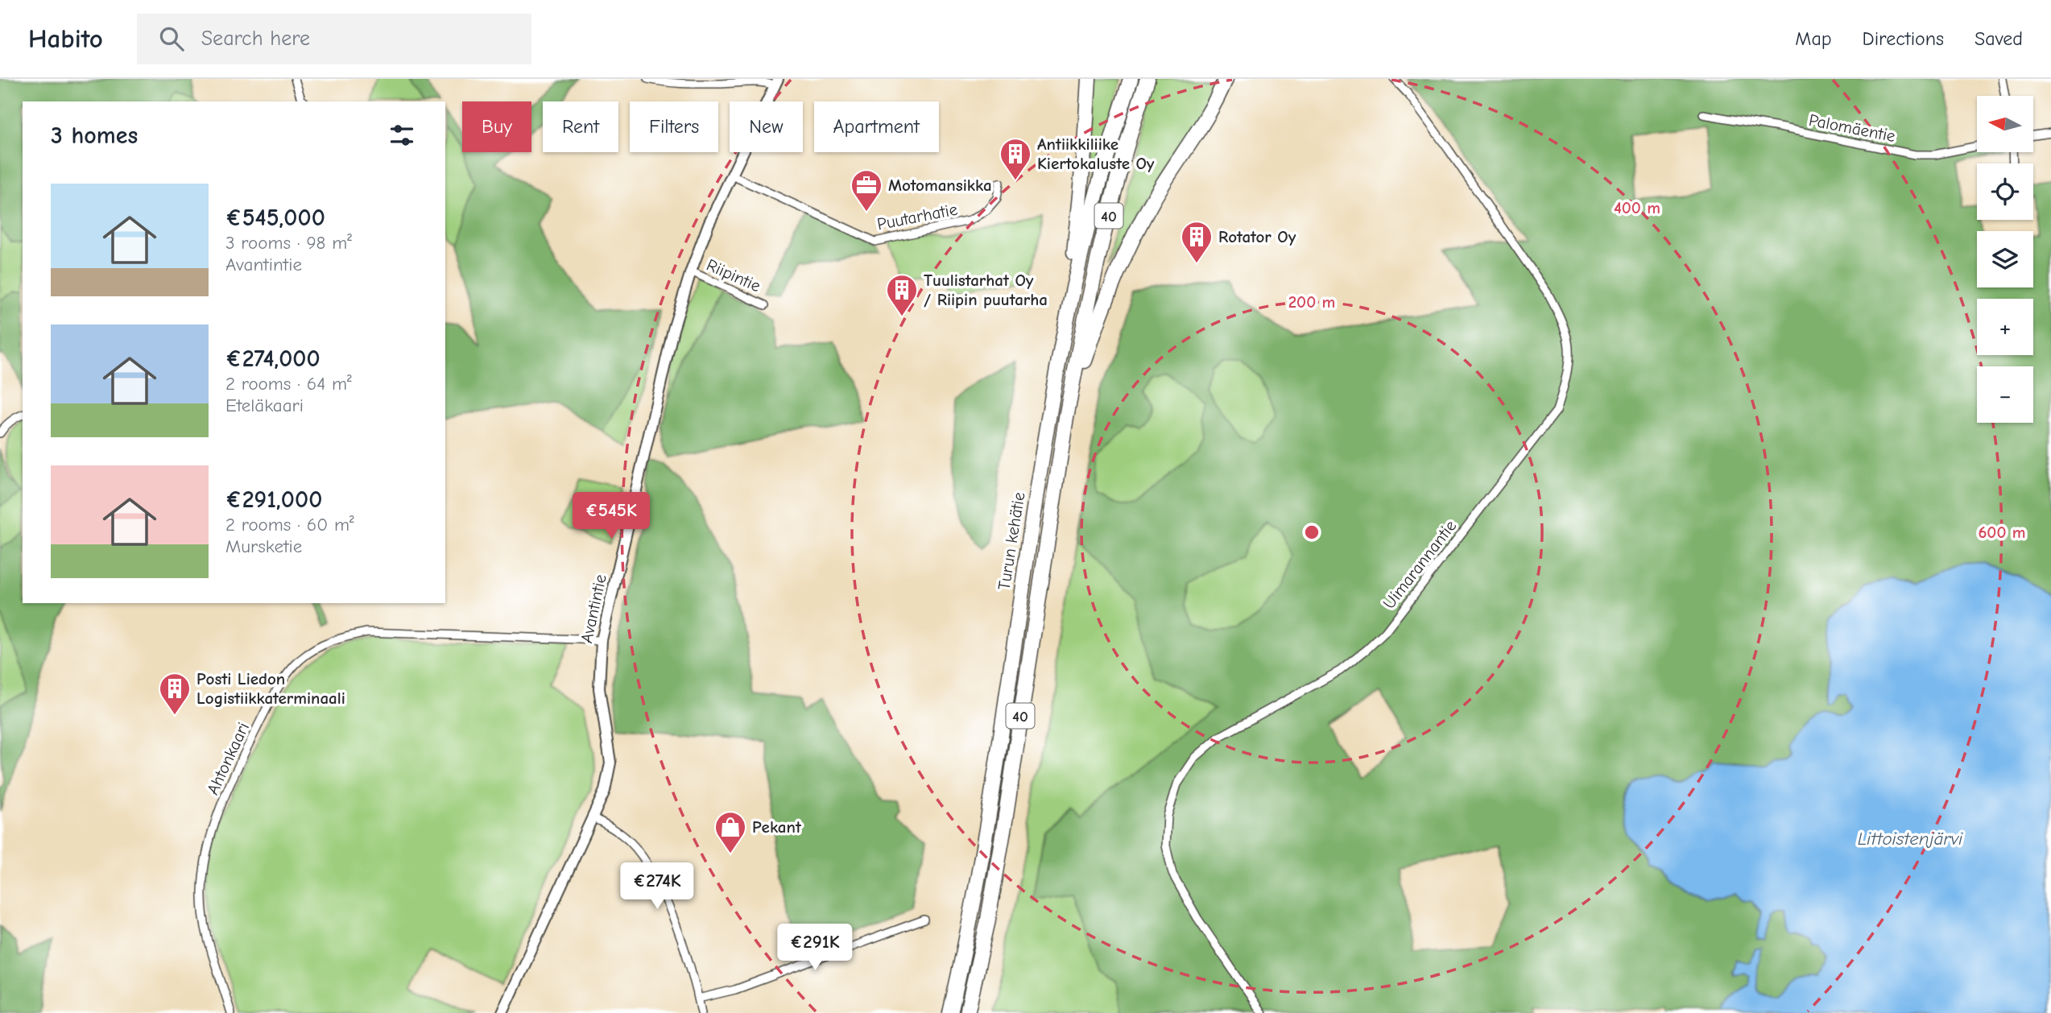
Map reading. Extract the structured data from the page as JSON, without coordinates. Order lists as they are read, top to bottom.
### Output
{
  "streets": {
    "highway": ["40", "Turun kehätie"],
    "street": [
      "Palomäentie",
      "Puutarhatie",
      "Riipintie",
      "Uimarannantie",
      "Avantintie",
      "Ahtonkaari"
    ]
  },
  "crossings": [
    ["Puutarhatie", "Avantintie"],
    ["Riipintie", "Avantintie"],
    ["Avantintie", "Ahtonkaari"]
  ],
  "water": ["Littoistenjärvi"],
  "places": {
    "building": [
      "Antiikkiliike Kiertokaluste Oy",
      "Rotator Oy",
      "Tuulistarhat Oy / Riipin puutarha",
      "Posti Liedon Logistiikkaterminaali"
    ],
    "office": ["Motomansikka"],
    "shop": ["Pekant"]
  },
  "north": "left",
  "page": {
    "header": "Habito",
    "search": "Search here",
    "nav": ["Map", "Directions", "Saved"],
    "map_buttons": ["+", "−"],
    "chip": [
      "Buy",
      "Rent",
      "Filters",
      "New",
      "Apartment"
    ],
    "heading": "3 homes",
    "list": [
      {
        "name": "€545,000",
        "note": "3 rooms · 98 m² · Avantintie"
      },
      {
        "name": "€274,000",
        "note": "2 rooms · 64 m² · Eteläkaari"
      },
      {
        "name": "€291,000",
        "note": "2 rooms · 60 m² · Mursketie"
      }
    ],
    "price": ["€545K", "€274K", "€291K"]
  },
  "rings": ["400 m", "200 m", "600 m"]
}
